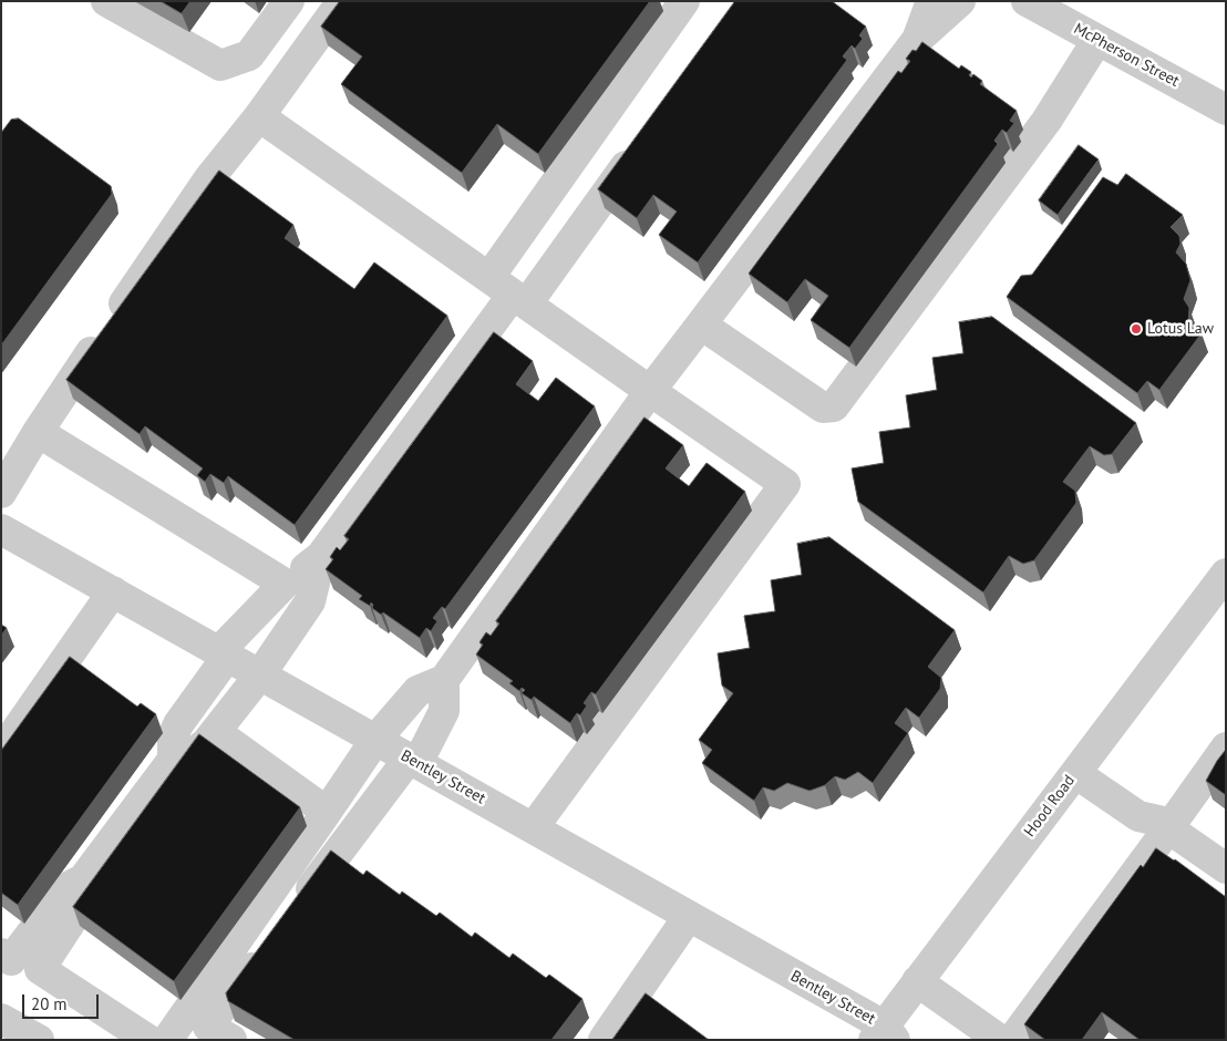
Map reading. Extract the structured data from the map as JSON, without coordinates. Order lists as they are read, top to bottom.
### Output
{
  "streets": {
    "street": ["McPherson Street", "Bentley Street", "Hood Road"]
  },
  "crossings": [
    ["Bentley Street", "Hood Road"]
  ],
  "places": ["Lotus Law"],
  "scale_bar": "20 m"
}
